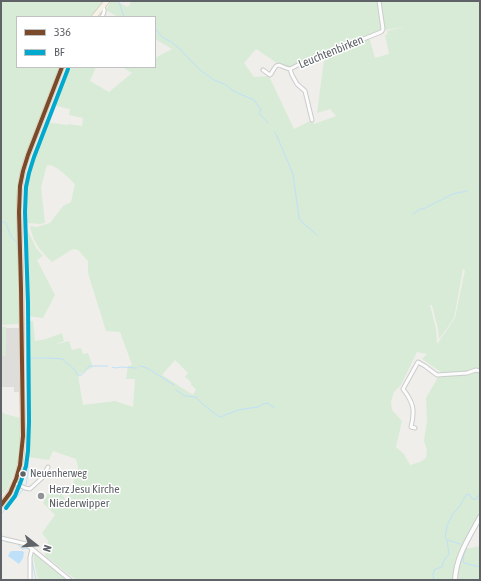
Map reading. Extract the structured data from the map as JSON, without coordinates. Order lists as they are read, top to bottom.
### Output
{
  "streets": {
    "street": ["Leuchtenbirken"]
  },
  "places": ["Neuenherweg", "Herz Jesu Kirche Niederwipper"],
  "lines": ["transit line 336", "transit line BF"],
  "legend": ["336", "BF"],
  "north": "right"
}
